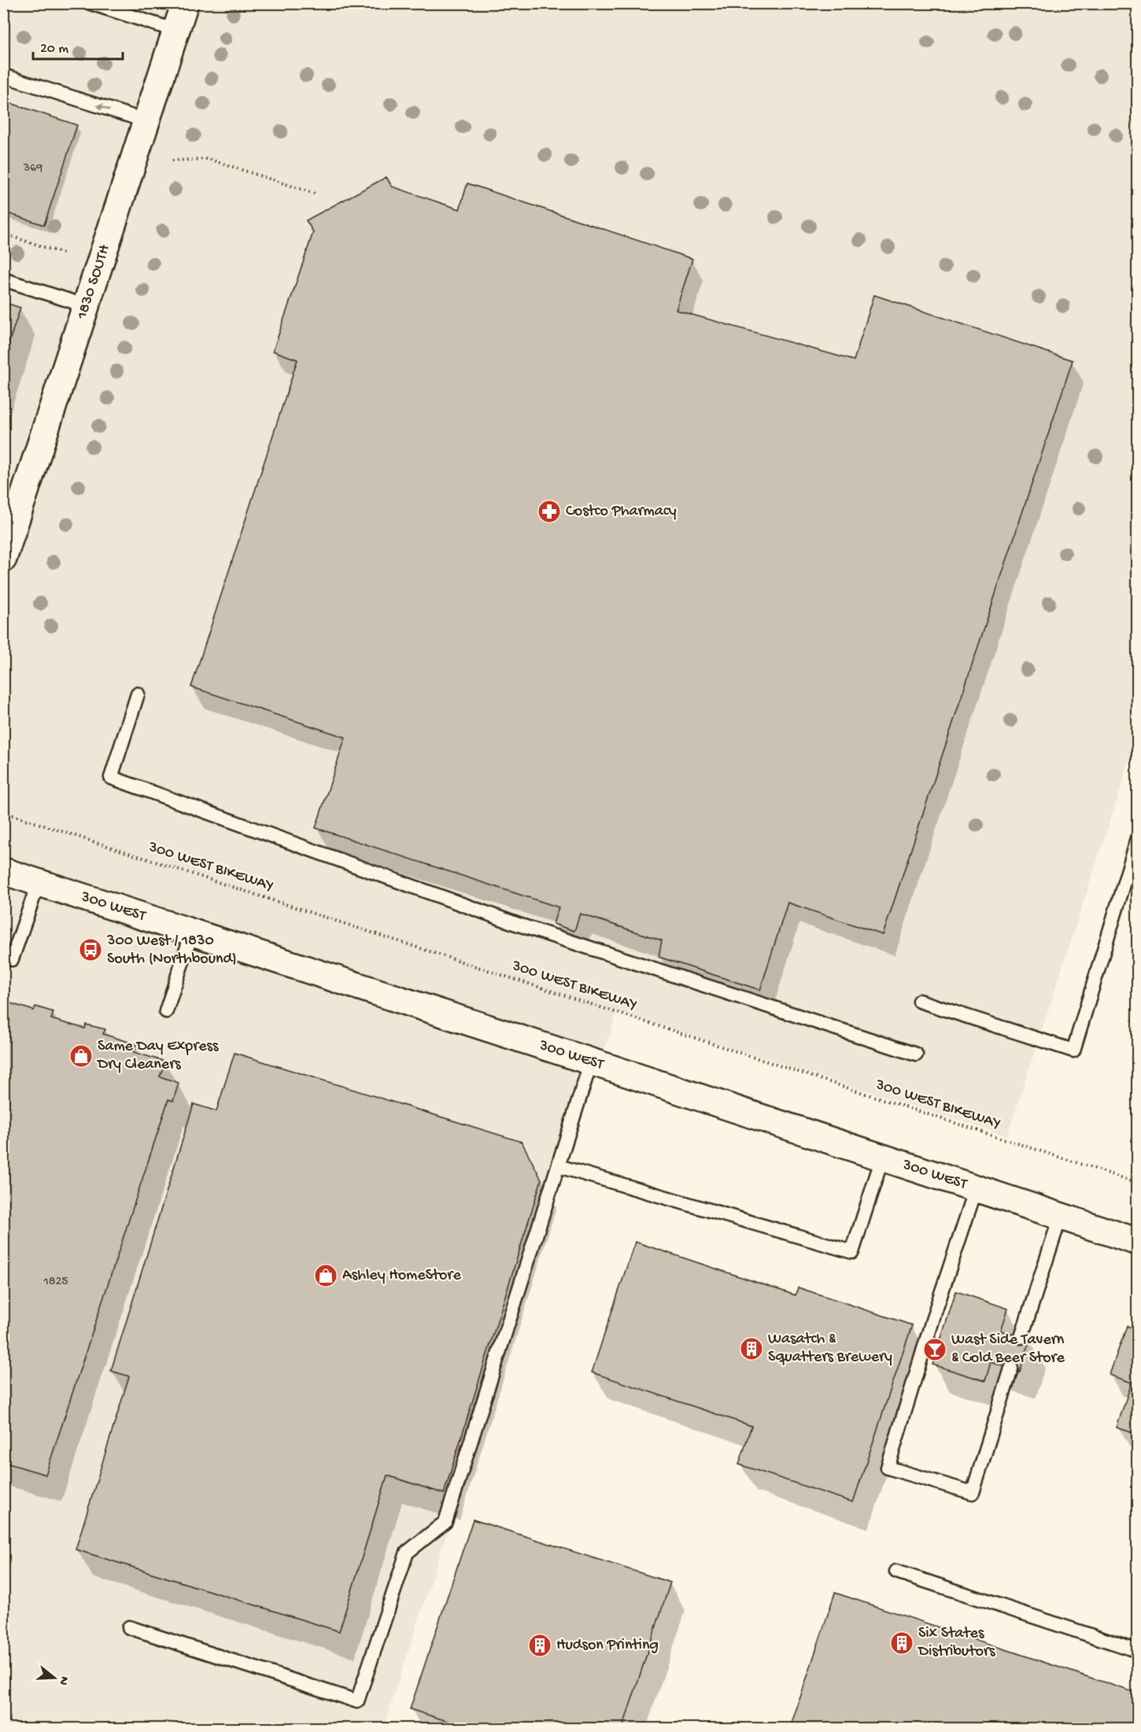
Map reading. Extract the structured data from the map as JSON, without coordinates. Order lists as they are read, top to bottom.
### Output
{
  "streets": {
    "main road": ["1830 SOUTH", "300 WEST"],
    "path": ["300 WEST BIKEWAY"]
  },
  "places": {
    "pharmacy": ["Costco Pharmacy"],
    "bus stop": ["300 West / 1830 South (Northbound)"],
    "shop": ["Same Day Express Dry Cleaners", "Ashley HomeStore"],
    "building": ["Wasatch & Squatters Brewery", "Six States Distributors", "Hudson Printing"],
    "bar": ["Wast Side Tavern & Cold Beer Store"]
  },
  "house_numbers": ["369", "1825"],
  "scale_bar": "20 m",
  "north": "right"
}
